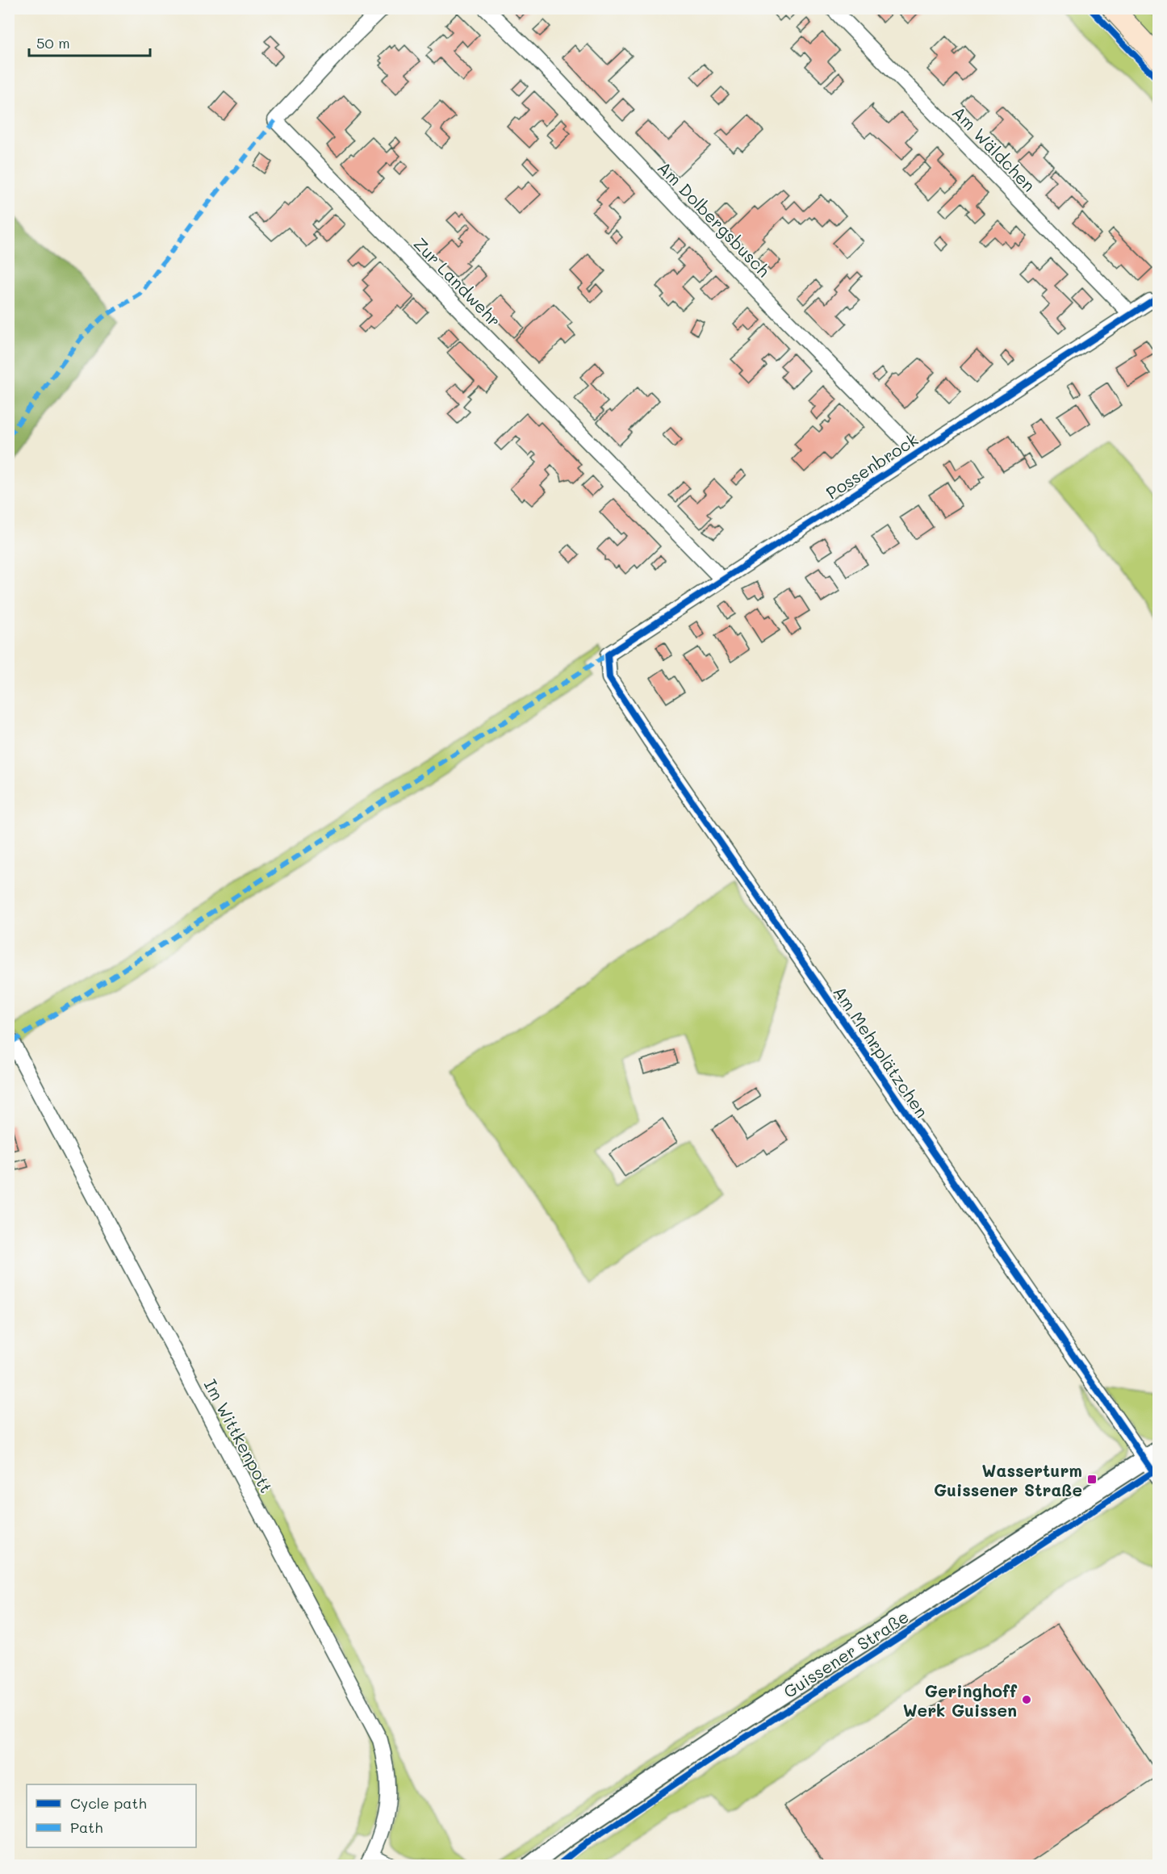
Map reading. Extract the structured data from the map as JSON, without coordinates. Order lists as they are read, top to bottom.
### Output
{
  "streets": {
    "street": [
      "Am Wäldchen",
      "Am Dolbergsbusch",
      "Zur Landwehr",
      "Possenbrock",
      "Am Mehrplätzchen",
      "Im Wittkenpott",
      "Guissener Straße"
    ]
  },
  "crossings": [
    ["Am Wäldchen", "Possenbrock"],
    ["Am Dolbergsbusch", "Possenbrock"],
    ["Zur Landwehr", "Possenbrock"],
    ["Possenbrock", "Am Mehrplätzchen"],
    ["Am Mehrplätzchen", "Guissener Straße"]
  ],
  "places": {
    "transit": ["Wasserturm Guissener Straße"],
    "other": ["Geringhoff Werk Guissen"]
  },
  "legend": ["Cycle path", "Path"],
  "scale_bar": "50 m"
}
